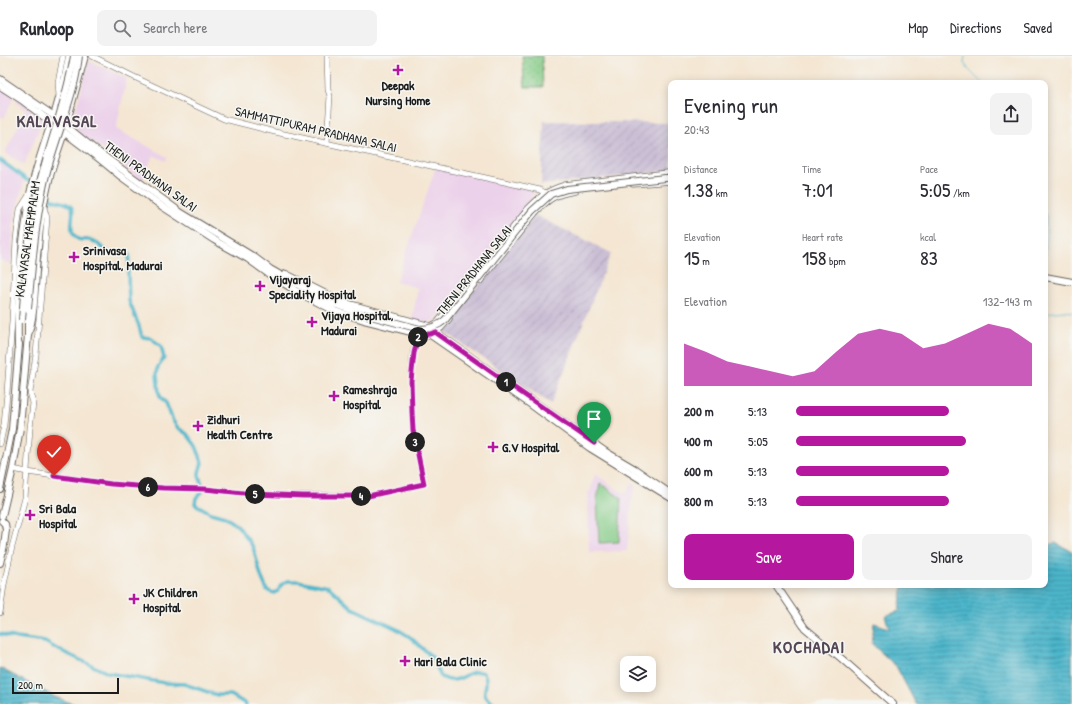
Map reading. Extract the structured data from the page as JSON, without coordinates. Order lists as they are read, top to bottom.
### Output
{
  "streets": {
    "main road": ["THENI PRADHANA SALAI", "KALAVASAL MAEMPALAM"],
    "street": ["SAMMATTIPURAM PRADHANA SALAI"]
  },
  "crossings": [
    ["SAMMATTIPURAM PRADHANA SALAI", "THENI PRADHANA SALAI"]
  ],
  "districts": ["KALAVASAL", "KOCHADAI"],
  "places": {
    "health": [
      "Deepak Nursing Home",
      "Srinivasa Hospital, Madurai",
      "Vijayaraj Speciality Hospital",
      "Vijaya Hospital, Madurai",
      "Rameshraja Hospital",
      "Zidhuri Health Centre",
      "G.V Hospital",
      "Sri Bala Hospital",
      "JK Children Hospital",
      "Hari Bala Clinic"
    ]
  },
  "scale_bar": "200 m",
  "page": {
    "header": "Runloop",
    "search": "Search here",
    "nav": ["Map", "Directions", "Saved"],
    "heading": ["Evening run", "20:43"],
    "stats": [
      ["Distance", "1.38 km"],
      ["Time", "7:01"],
      ["Pace", "5:05 /km"],
      ["Elevation", "15 m"],
      ["Heart rate", "158 bpm"],
      ["kcal", "83"]
    ],
    "chart": ["Elevation", "132–143 m"],
    "pins": [
      "2",
      "1",
      "3",
      "6",
      "5",
      "4"
    ],
    "list": [
      {
        "name": "200 m",
        "note": "5:13"
      },
      {
        "name": "400 m",
        "note": "5:05"
      },
      {
        "name": "600 m",
        "note": "5:13"
      },
      {
        "name": "800 m",
        "note": "5:13"
      }
    ],
    "buttons": ["Save", "Share"],
    "scale": "200 m"
  }
}
